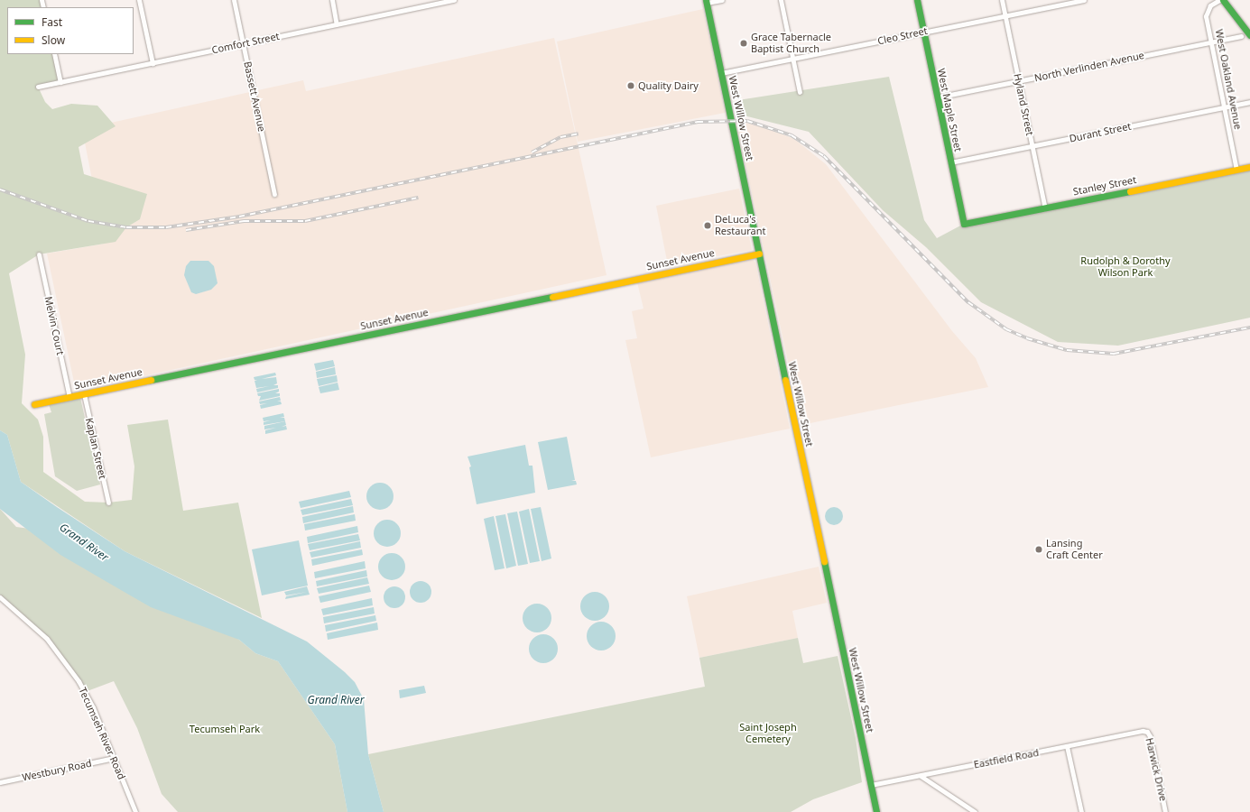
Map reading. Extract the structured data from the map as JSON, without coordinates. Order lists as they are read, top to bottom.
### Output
{
  "streets": {
    "street": [
      "Cleo Street",
      "Comfort Street",
      "North Verlinden Avenue",
      "West Oakland Avenue",
      "Bassett Avenue",
      "Hyland Street",
      "West Maple Street",
      "West Willow Street",
      "Durant Street",
      "Stanley Street",
      "Sunset Avenue",
      "Melvin Court",
      "Kaplan Street",
      "Tecumseh River Road",
      "Eastfield Road",
      "Harwick Drive",
      "Westbury Road"
    ]
  },
  "crossings": [
    ["Cleo Street", "Hyland Street"],
    ["Cleo Street", "West Maple Street"],
    ["Cleo Street", "West Willow Street"],
    ["Comfort Street", "Bassett Avenue"],
    ["North Verlinden Avenue", "West Oakland Avenue"],
    ["North Verlinden Avenue", "Hyland Street"],
    ["North Verlinden Avenue", "West Maple Street"],
    ["West Oakland Avenue", "Durant Street"],
    ["West Oakland Avenue", "Stanley Street"],
    ["Hyland Street", "Durant Street"],
    ["Hyland Street", "Stanley Street"],
    ["West Maple Street", "Durant Street"],
    ["West Maple Street", "Stanley Street"],
    ["West Willow Street", "Sunset Avenue"],
    ["West Willow Street", "Eastfield Road"],
    ["Sunset Avenue", "Melvin Court"],
    ["Sunset Avenue", "Kaplan Street"],
    ["Tecumseh River Road", "Westbury Road"],
    ["Eastfield Road", "Harwick Drive"]
  ],
  "water": ["Grand River"],
  "parks": ["Rudolph & Dorothy Wilson Park", "Saint Joseph Cemetery", "Tecumseh Park"],
  "places": [
    "Grace Tabernacle Baptist Church",
    "Quality Dairy",
    "DeLuca's Restaurant",
    "Lansing Craft Center"
  ],
  "legend": ["Fast", "Slow"]
}
